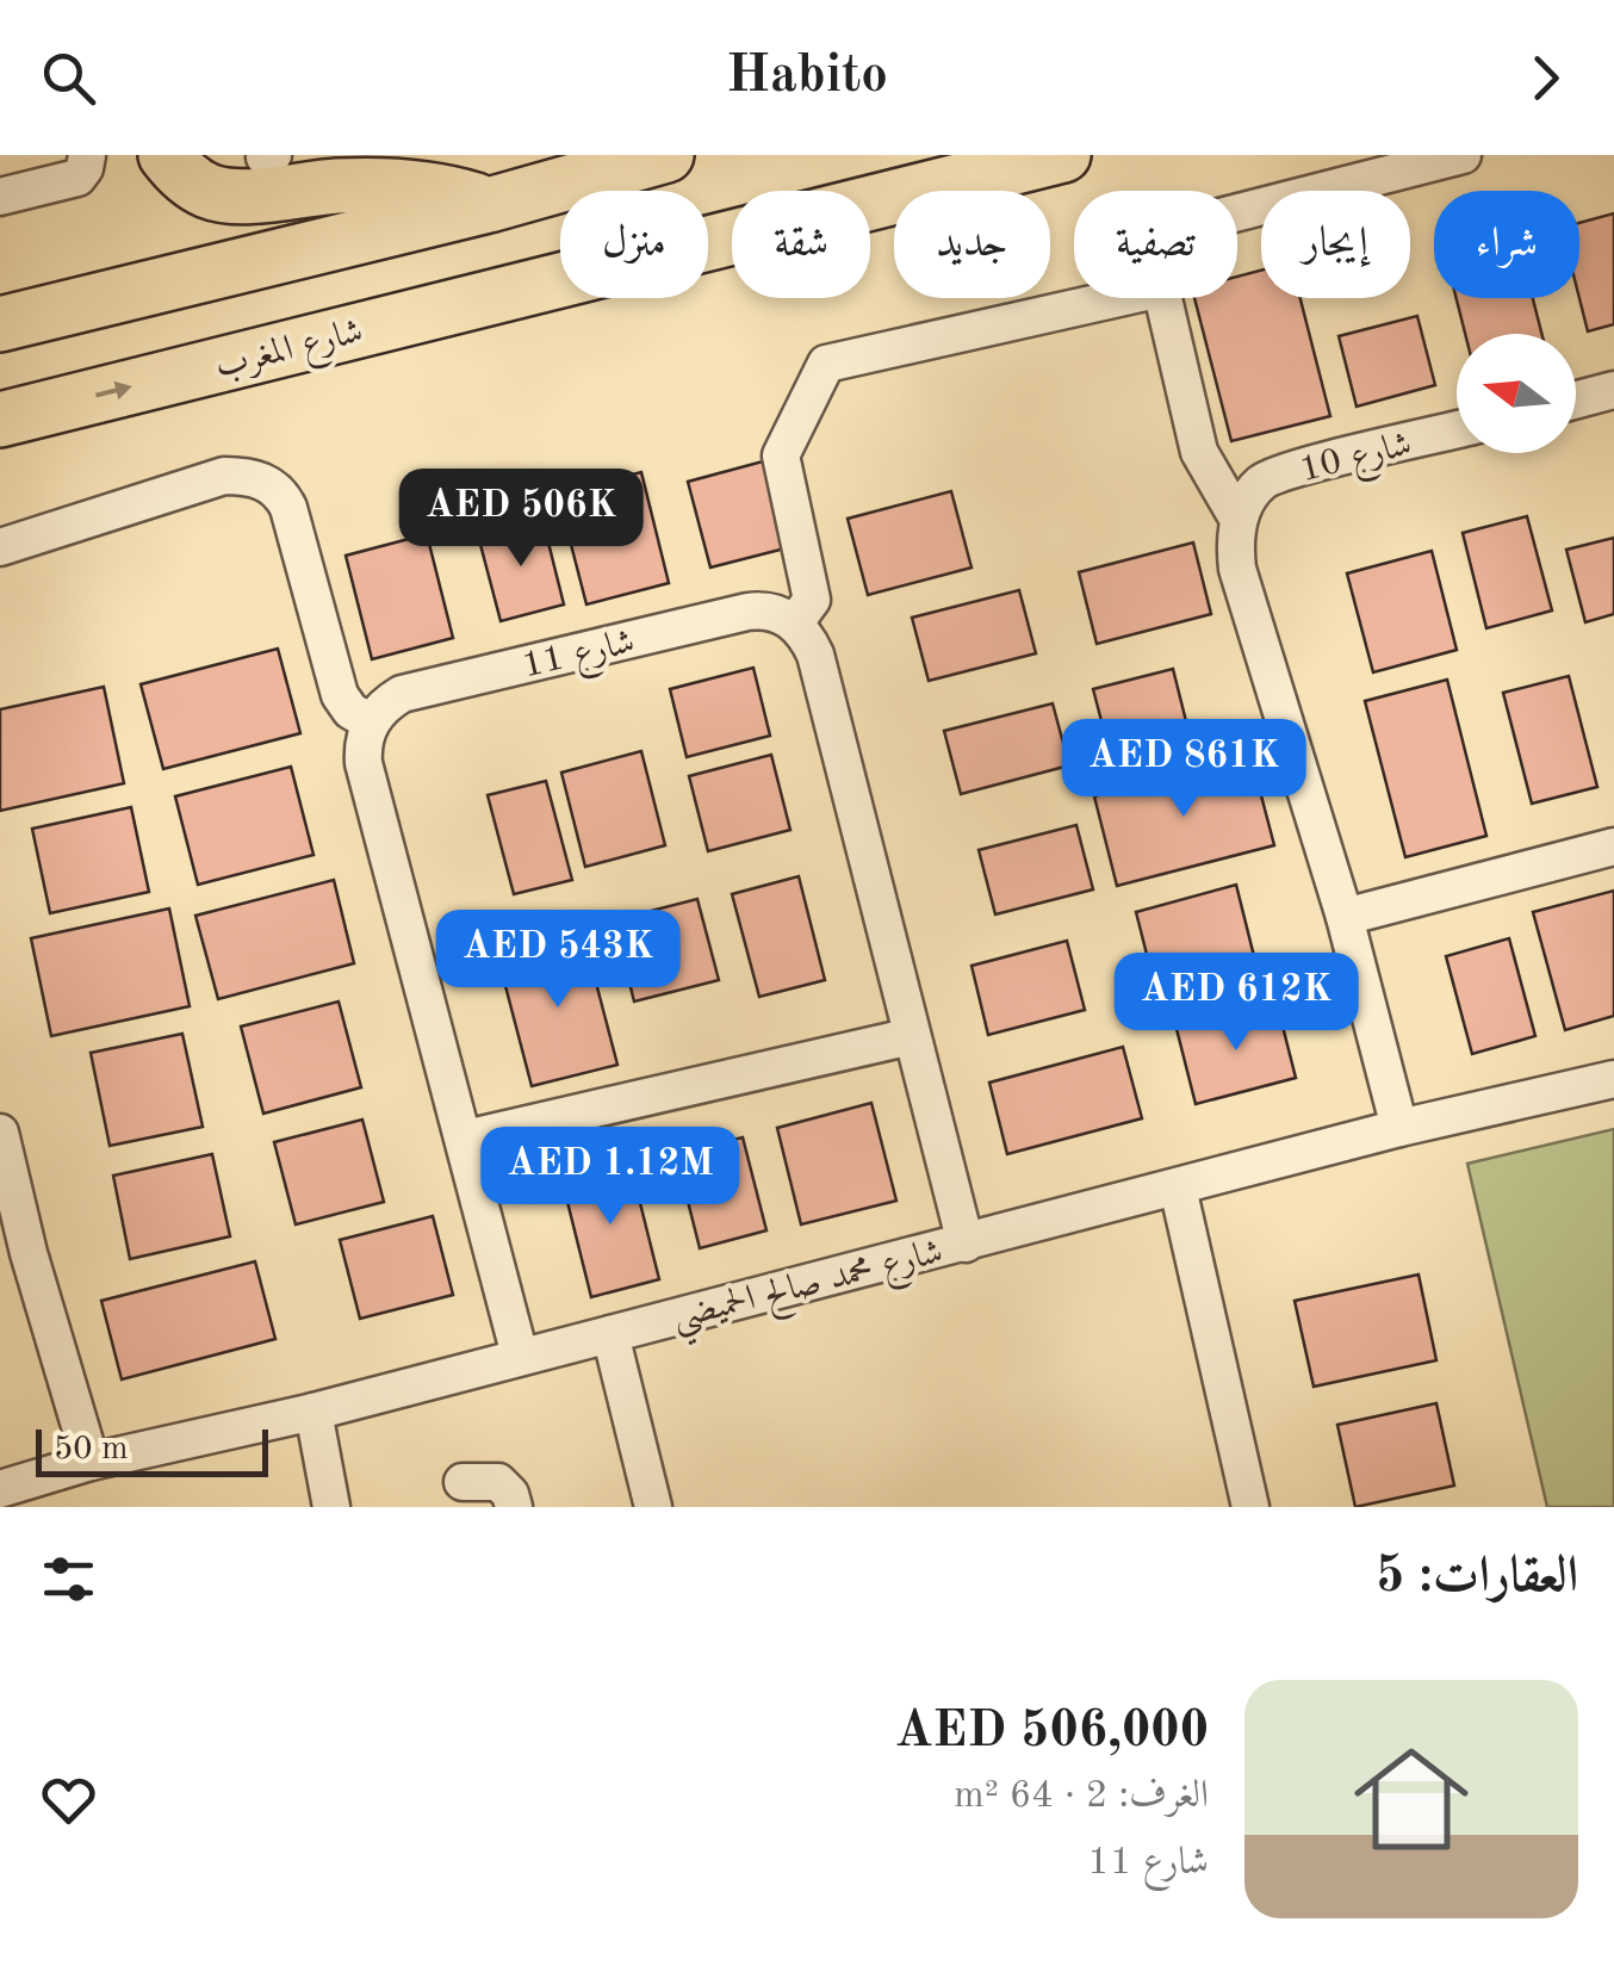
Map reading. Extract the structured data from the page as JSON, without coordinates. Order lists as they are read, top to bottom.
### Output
{
  "streets": {
    "highway": ["شارع المغرب"],
    "street": ["شارع 10", "شارع 11", "شارع محمد صالح الحميضي"]
  },
  "scale_bar": "50 m",
  "north": "left",
  "page": {
    "header": "Habito",
    "chip": [
      "شراء",
      "إيجار",
      "تصفية",
      "جديد",
      "شقة",
      "منزل"
    ],
    "price": [
      "AED 506K",
      "AED 861K",
      "AED 543K",
      "AED 612K",
      "AED 1.12M"
    ],
    "scale": "50 m",
    "heading": "العقارات: 5",
    "list": [
      {
        "name": "AED 506,000",
        "note": "الغرف: 2 · 64 m² · شارع 11"
      }
    ]
  }
}
